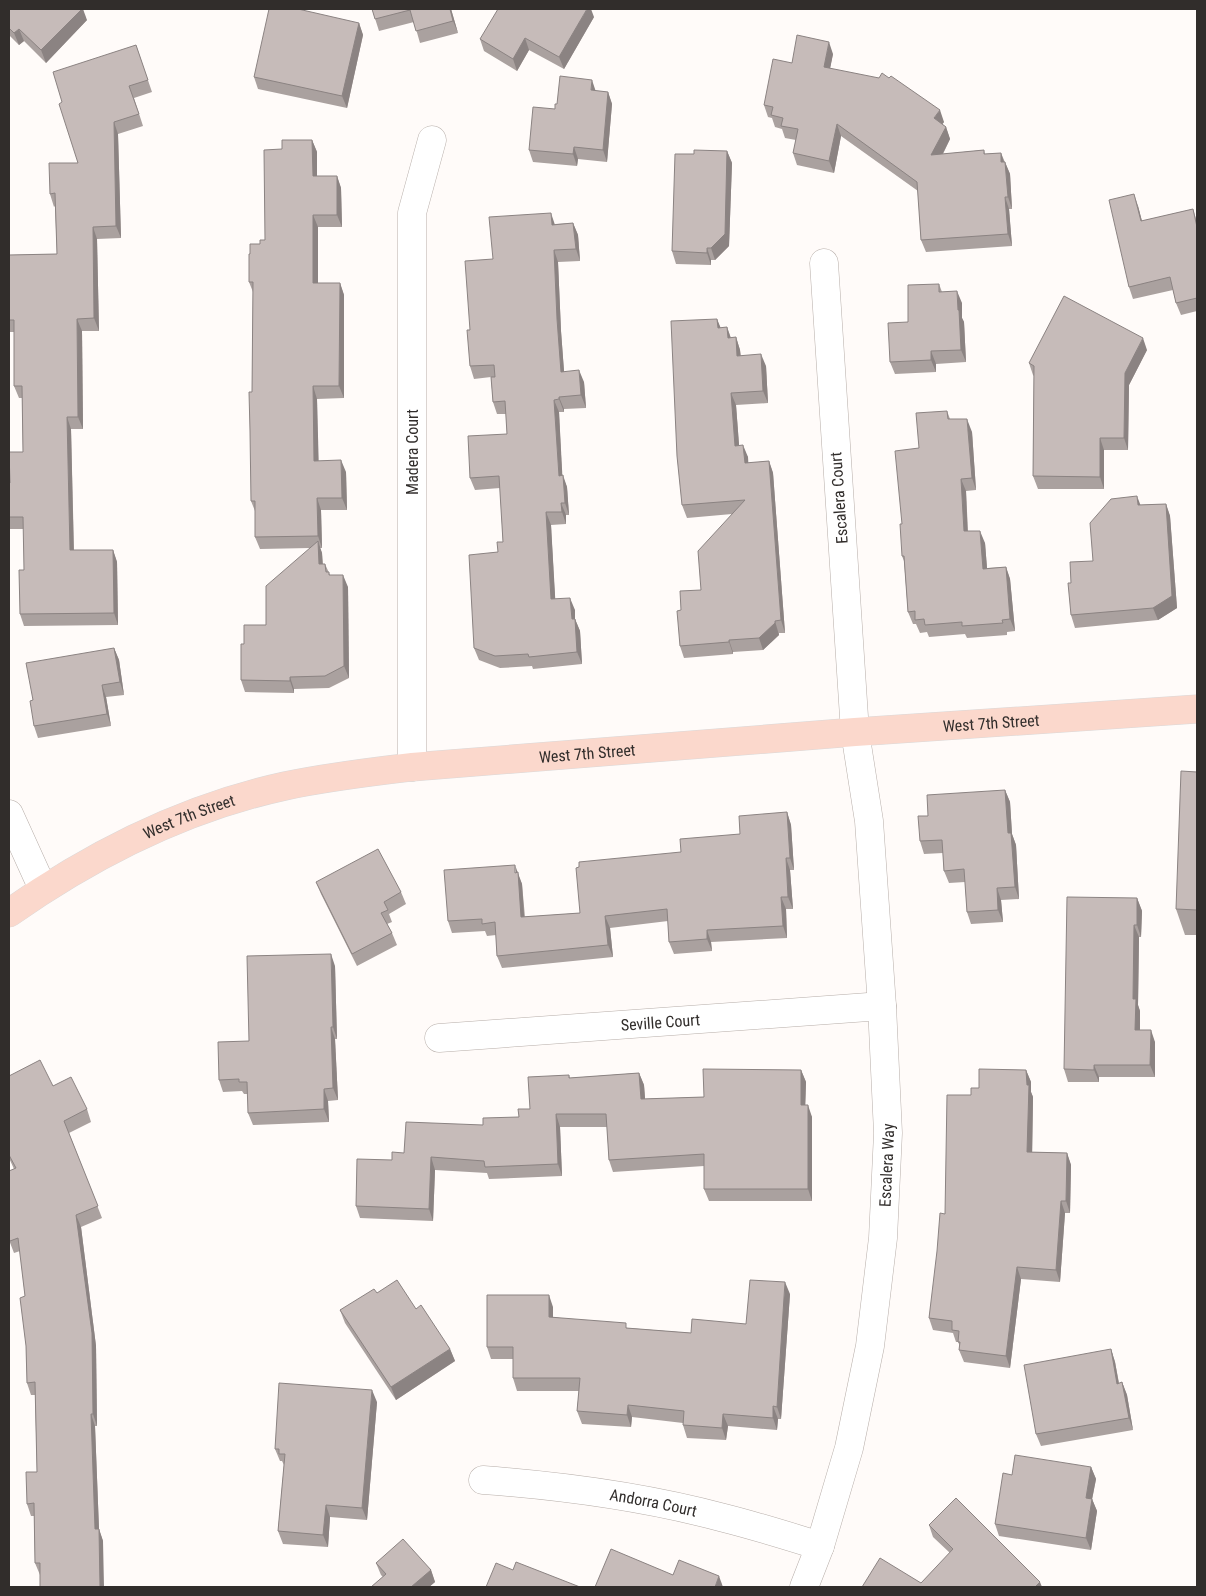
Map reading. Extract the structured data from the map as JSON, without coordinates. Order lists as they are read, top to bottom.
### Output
{
  "streets": {
    "main road": ["West 7th Street"],
    "street": [
      "Madera Court",
      "Escalera Court",
      "Seville Court",
      "Escalera Way",
      "Andorra Court"
    ]
  },
  "crossings": [
    ["Madera Court", "West 7th Street"],
    ["Escalera Court", "West 7th Street"],
    ["Escalera Court", "Escalera Way"],
    ["West 7th Street", "Escalera Way"],
    ["Seville Court", "Escalera Way"],
    ["Escalera Way", "Andorra Court"]
  ]
}
